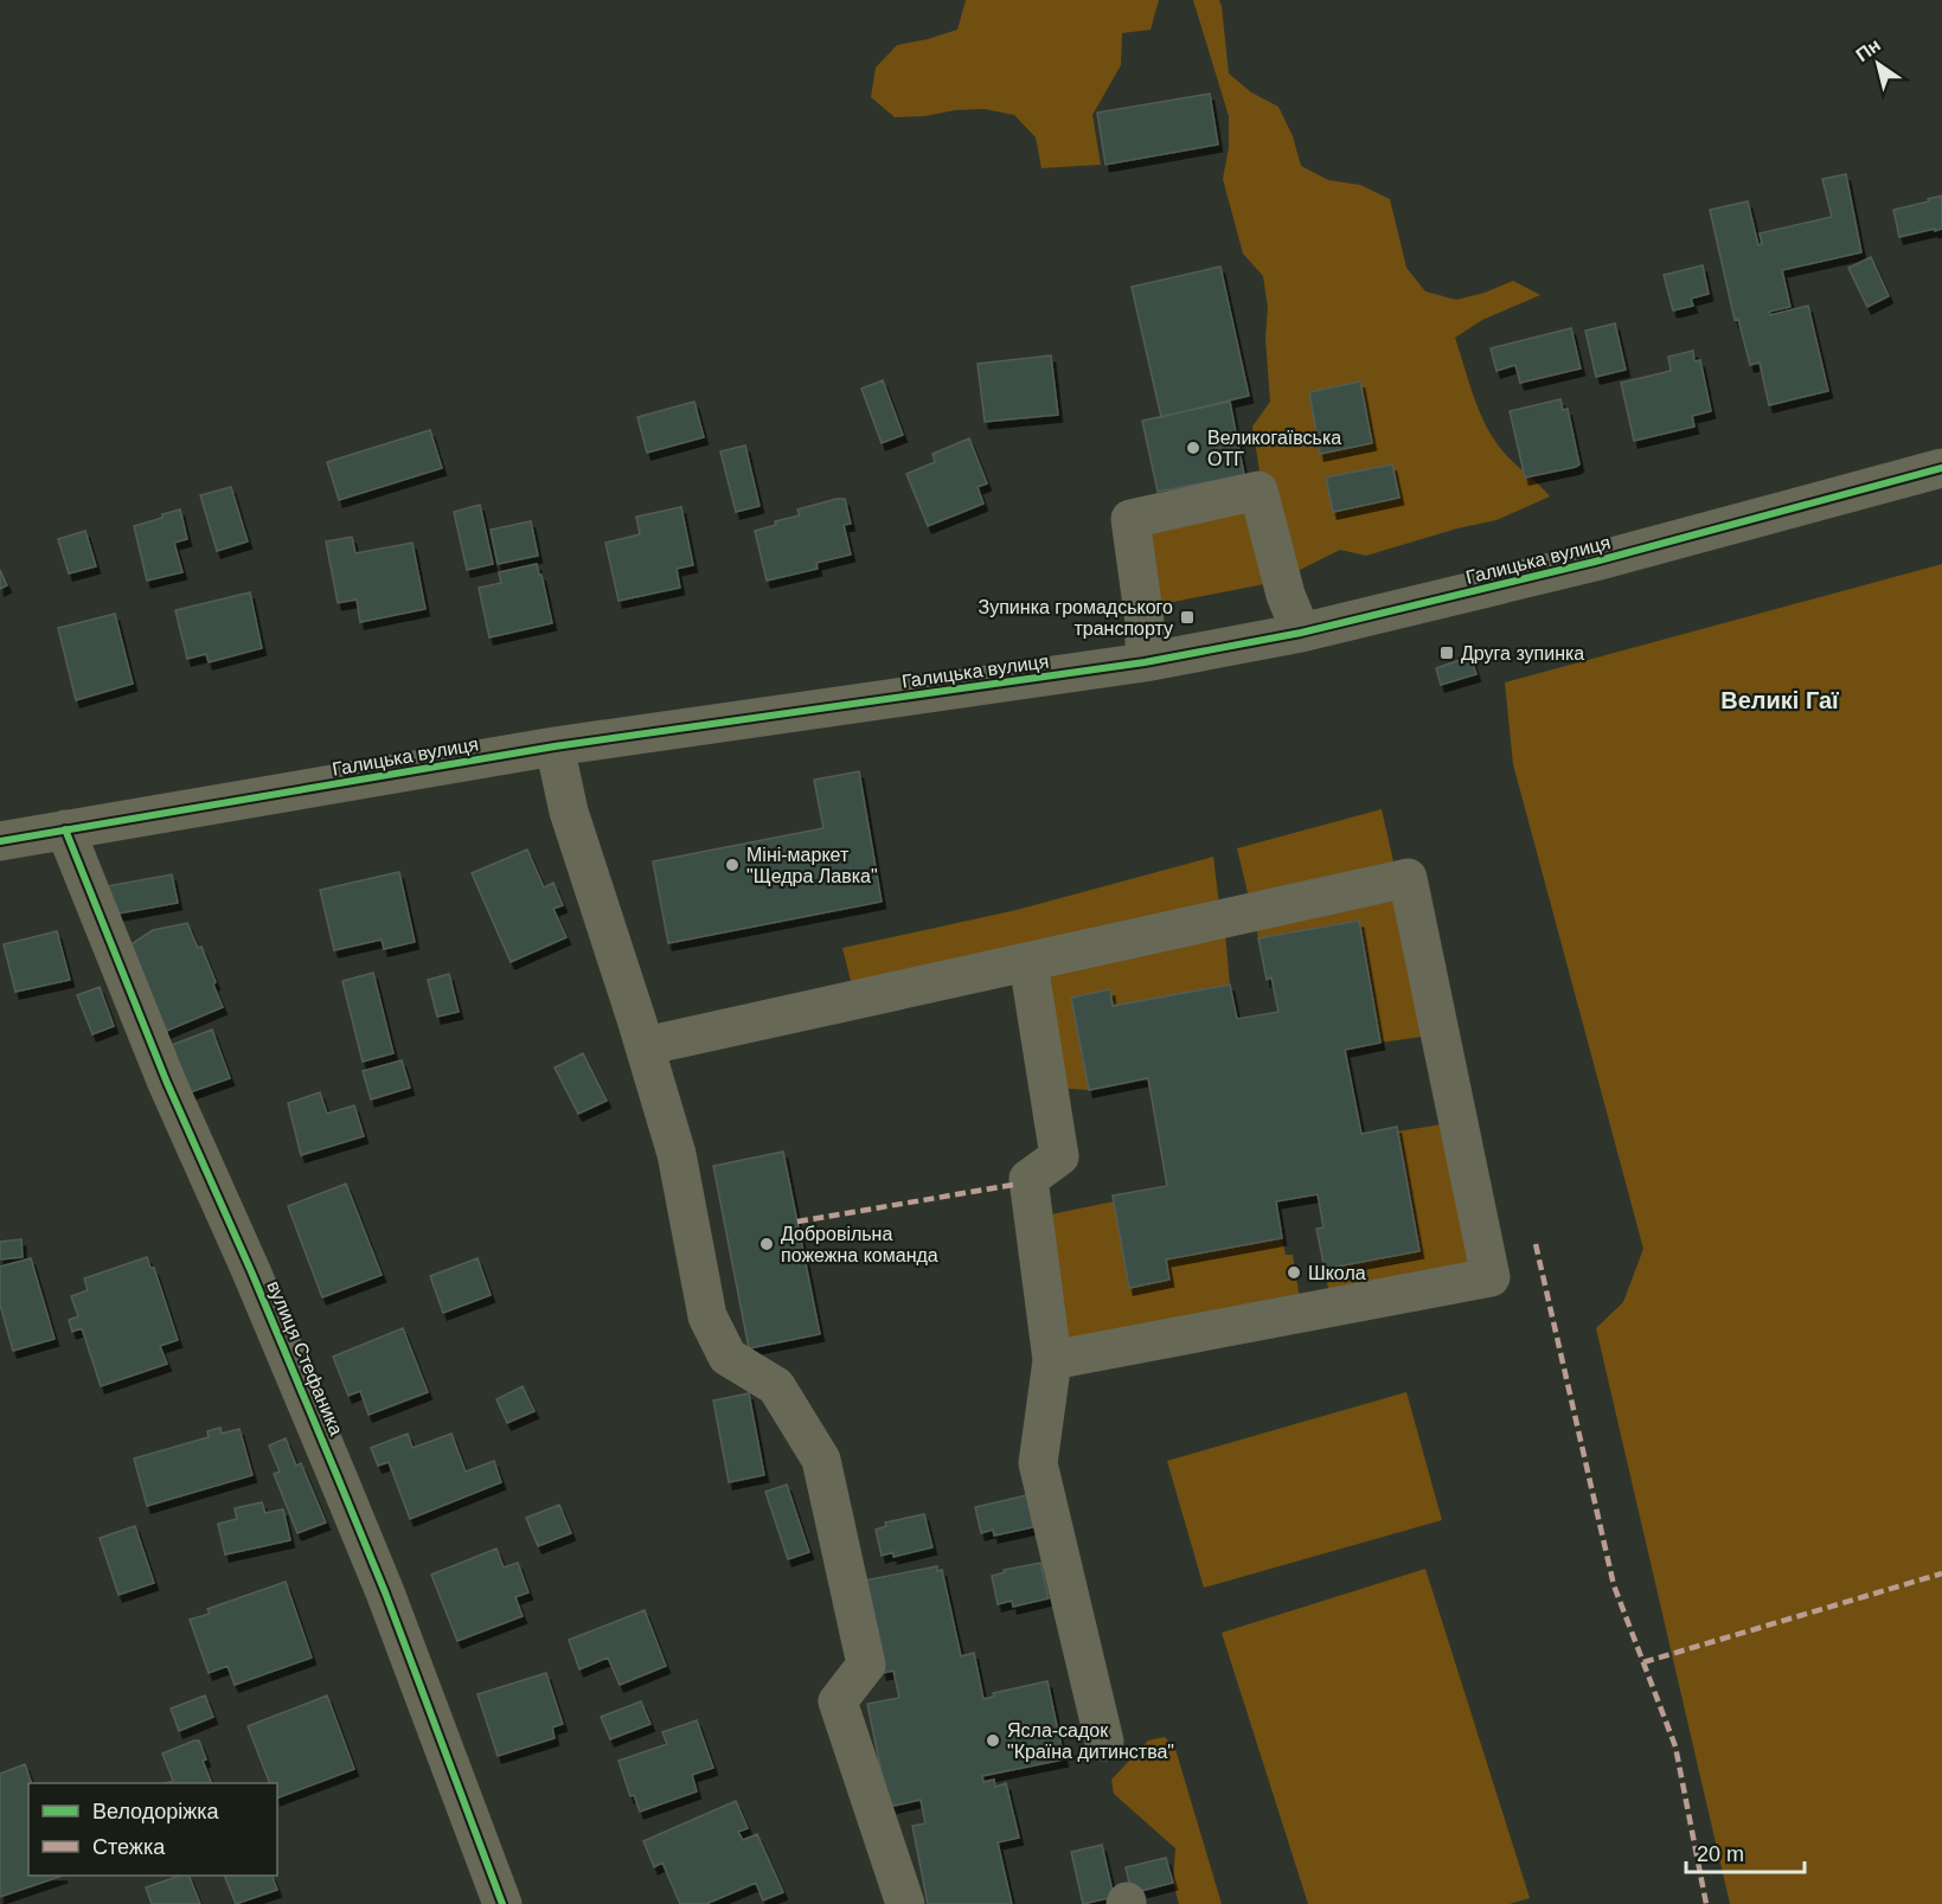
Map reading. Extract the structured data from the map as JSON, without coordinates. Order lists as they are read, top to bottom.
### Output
{
  "streets": {
    "street": ["Галицька вулиця", "вулиця Стефаника"]
  },
  "crossings": [
    ["Галицька вулиця", "вулиця Стефаника"]
  ],
  "districts": ["Великі Гаї"],
  "places": {
    "other": [
      "Великогаївська ОТГ",
      "Міні-маркет \"Щедра Лавка\"",
      "Добровільна пожежна команда",
      "Школа",
      "Ясла-садок \"Країна дитинства\""
    ],
    "transit": ["Зупинка громадського транспорту", "Друга зупинка"]
  },
  "legend": ["Велодоріжка", "Стежка"],
  "scale_bar": "20 m",
  "north": "top left"
}
